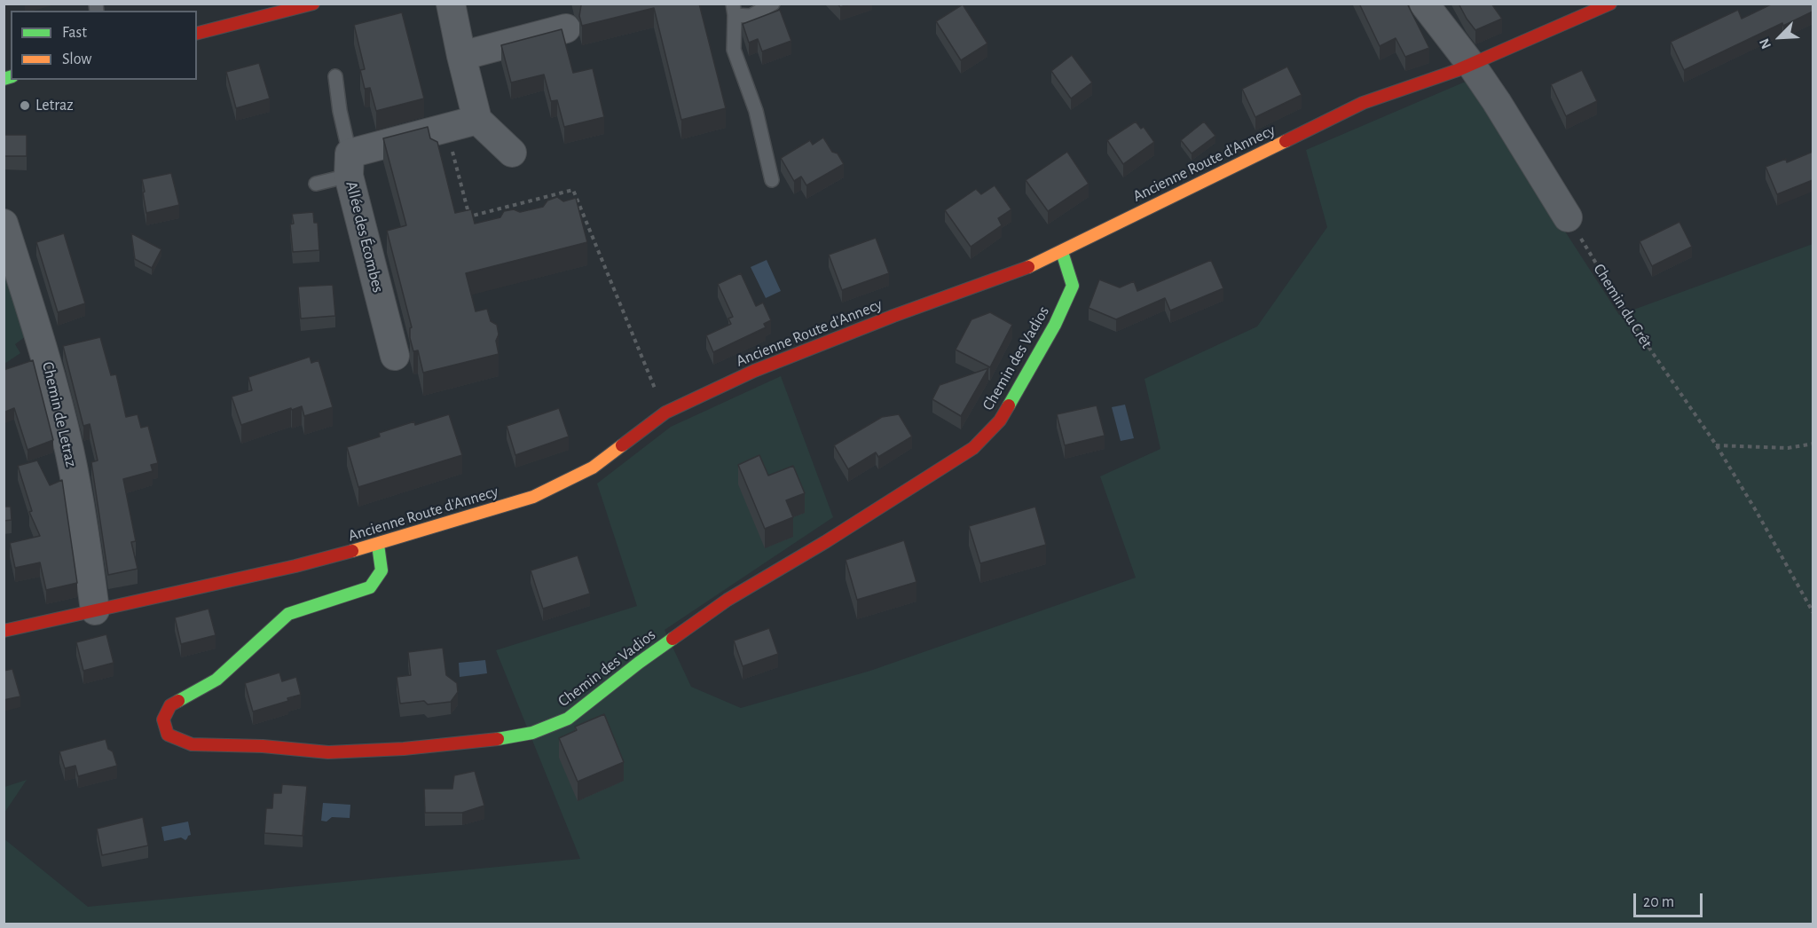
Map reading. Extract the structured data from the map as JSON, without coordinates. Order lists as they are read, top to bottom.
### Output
{
  "streets": {
    "street": [
      "Ancienne Route d'Annecy",
      "Allée des Écombes",
      "Chemin des Vadios",
      "Chemin de Letraz"
    ],
    "path": ["Chemin du Crêt"]
  },
  "crossings": [
    ["Ancienne Route d'Annecy", "Chemin des Vadios"],
    ["Ancienne Route d'Annecy", "Chemin de Letraz"]
  ],
  "places": ["Letraz"],
  "legend": ["Fast", "Slow"],
  "scale_bar": "20 m",
  "north": "bottom left"
}
